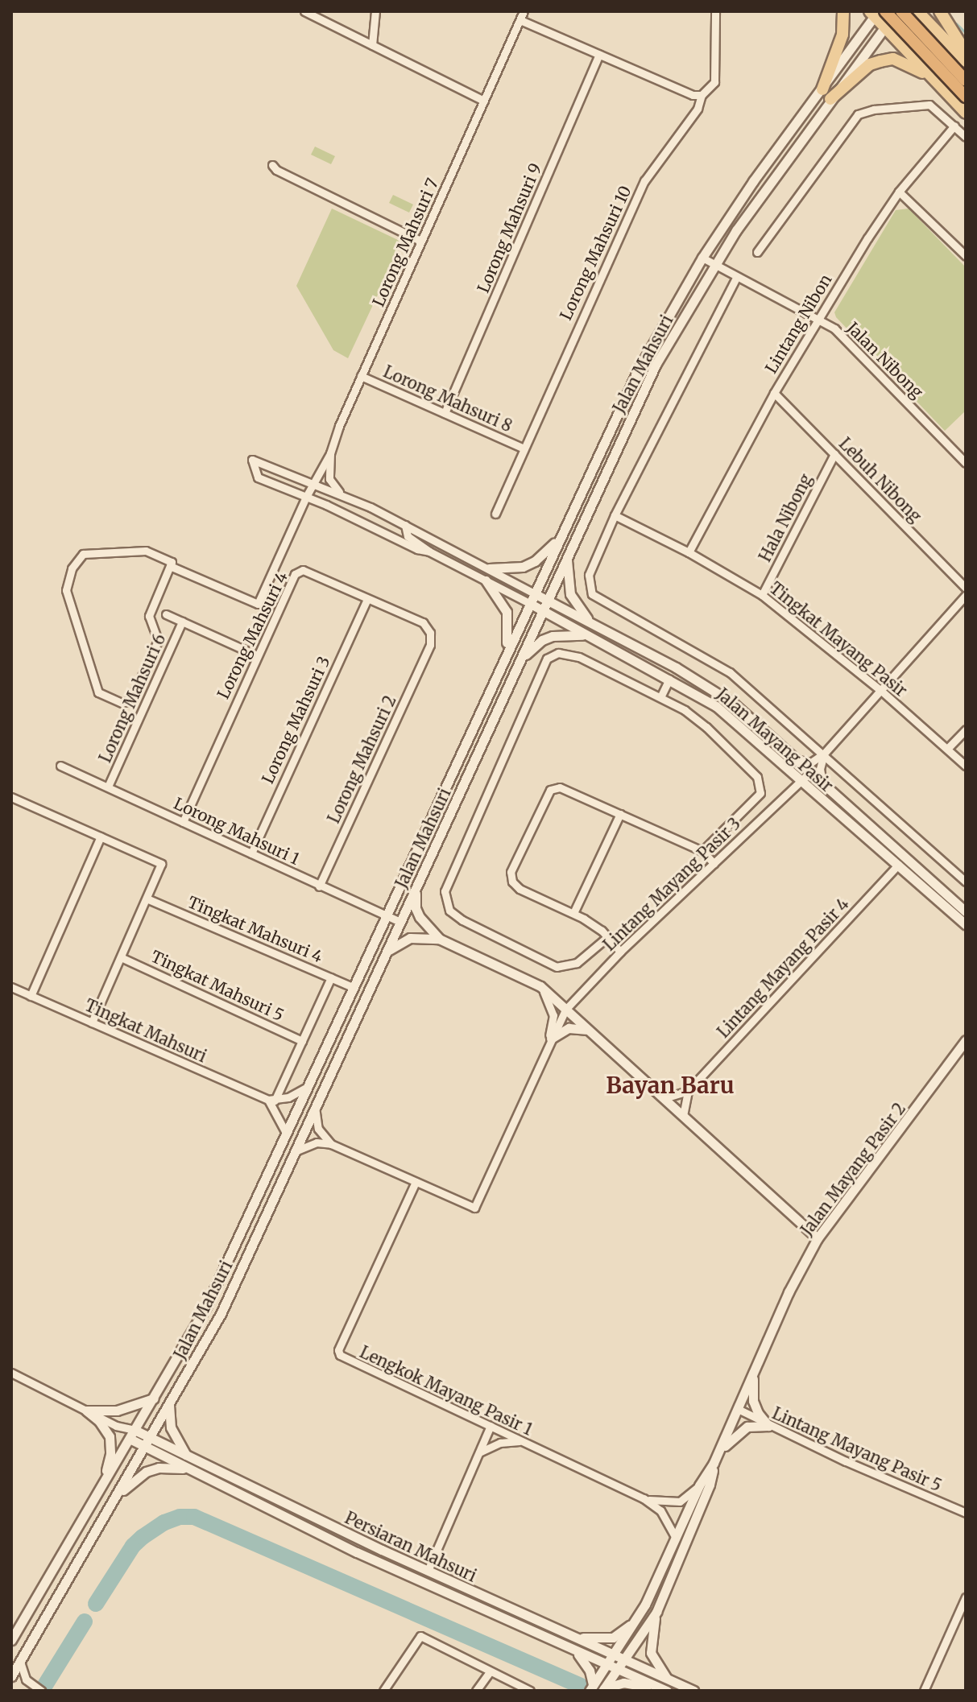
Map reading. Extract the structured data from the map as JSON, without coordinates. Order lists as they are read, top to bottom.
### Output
{
  "streets": {
    "street": [
      "Lorong Mahsuri 9",
      "Lorong Mahsuri 7",
      "Lorong Mahsuri 10",
      "Lintang Nibon",
      "Jalan Nibong",
      "Jalan Mahsuri",
      "Lorong Mahsuri 8",
      "Lebuh Nibong",
      "Hala Nibong",
      "Lorong Mahsuri 4",
      "Tingkat Mayang Pasir",
      "Lorong Mahsuri 6",
      "Lorong Mahsuri 3",
      "Jalan Mayang Pasir",
      "Lorong Mahsuri 2",
      "Lorong Mahsuri 1",
      "Lintang Mayang Pasir 3",
      "Tingkat Mahsuri 4",
      "Lintang Mayang Pasir 4",
      "Tingkat Mahsuri 5",
      "Tingkat Mahsuri",
      "Jalan Mayang Pasir 2",
      "Lengkok Mayang Pasir 1",
      "Lintang Mayang Pasir 5",
      "Persiaran Mahsuri"
    ]
  },
  "crossings": [
    ["Lorong Mahsuri 9", "Lorong Mahsuri 8"],
    ["Lorong Mahsuri 7", "Lorong Mahsuri 8"],
    ["Lorong Mahsuri 10", "Lorong Mahsuri 8"],
    ["Lintang Nibon", "Jalan Nibong"],
    ["Lintang Nibon", "Lebuh Nibong"],
    ["Lintang Nibon", "Tingkat Mayang Pasir"],
    ["Jalan Nibong", "Jalan Mahsuri"],
    ["Jalan Mahsuri", "Jalan Mayang Pasir"],
    ["Jalan Mahsuri", "Lorong Mahsuri 1"],
    ["Jalan Mahsuri", "Tingkat Mahsuri 4"],
    ["Jalan Mahsuri", "Persiaran Mahsuri"],
    ["Lebuh Nibong", "Hala Nibong"],
    ["Hala Nibong", "Tingkat Mayang Pasir"],
    ["Lorong Mahsuri 4", "Lorong Mahsuri 3"],
    ["Lorong Mahsuri 4", "Lorong Mahsuri 2"],
    ["Lorong Mahsuri 4", "Lorong Mahsuri 1"],
    ["Tingkat Mayang Pasir", "Jalan Mayang Pasir"],
    ["Lorong Mahsuri 6", "Lorong Mahsuri 1"],
    ["Lorong Mahsuri 3", "Lorong Mahsuri 1"],
    ["Jalan Mayang Pasir", "Lintang Mayang Pasir 3"],
    ["Jalan Mayang Pasir", "Lintang Mayang Pasir 4"],
    ["Lorong Mahsuri 2", "Lorong Mahsuri 1"],
    ["Jalan Mayang Pasir 2", "Lengkok Mayang Pasir 1"],
    ["Jalan Mayang Pasir 2", "Lintang Mayang Pasir 5"],
    ["Jalan Mayang Pasir 2", "Persiaran Mahsuri"],
    ["Lengkok Mayang Pasir 1", "Persiaran Mahsuri"]
  ],
  "districts": ["Bayan Baru"]
}
